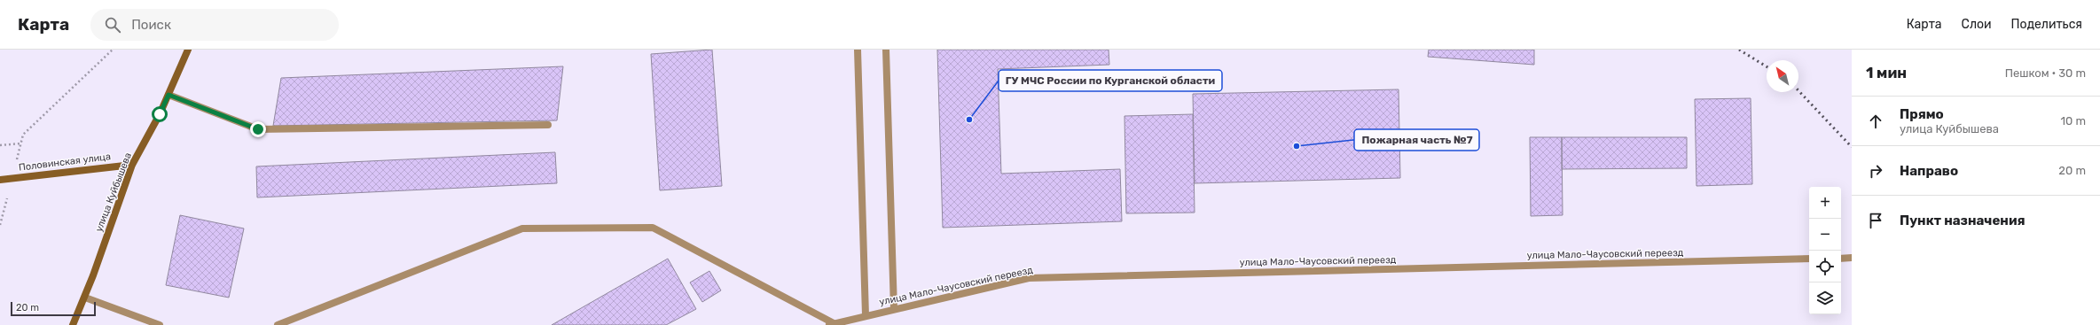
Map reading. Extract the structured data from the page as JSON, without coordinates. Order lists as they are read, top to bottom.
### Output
{
  "streets": {
    "main road": ["Половинская улица", "улица Куйбышева"],
    "street": ["улица Мало-Чаусовский переезд"]
  },
  "crossings": [
    ["Половинская улица", "улица Куйбышева"]
  ],
  "places": ["ГУ МЧС России по Курганской области", "Пожарная часть №7"],
  "scale_bar": "20 m",
  "north": "top left",
  "page": {
    "header": "Карта",
    "search": "Поиск",
    "nav": ["Карта", "Слои", "Поделиться"],
    "heading": ["1 мин", "Пешком · 30 m"],
    "list": [
      ["Прямо", "улица Куйбышева", "10 m"],
      ["Направо", "20 m"],
      "Пункт назначения"
    ],
    "map_buttons": ["+", "−"],
    "scale": "20 m"
  }
}
